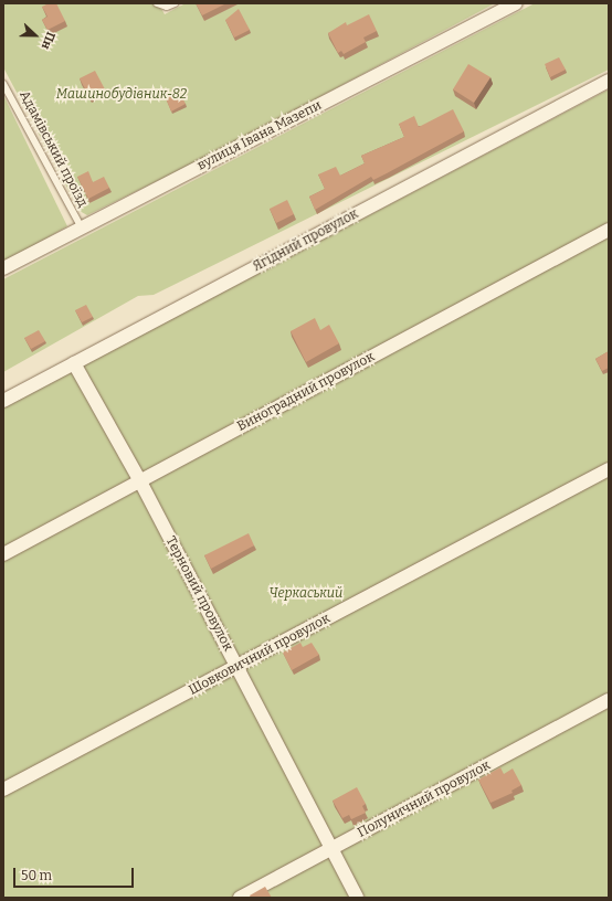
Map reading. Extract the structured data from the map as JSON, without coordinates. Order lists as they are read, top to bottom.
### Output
{
  "streets": {
    "street": [
      "вулиця Івана Мазепи",
      "Ягідний провулок",
      "Виноградний провулок",
      "Терновий провулок",
      "Шовковичний провулок",
      "Полуничний провулок"
    ],
    "lane": ["Адамівський проїзд"]
  },
  "crossings": [
    ["вулиця Івана Мазепи", "Адамівський проїзд"],
    ["Ягідний провулок", "Терновий провулок"],
    ["Виноградний провулок", "Терновий провулок"],
    ["Терновий провулок", "Шовковичний провулок"],
    ["Терновий провулок", "Полуничний провулок"]
  ],
  "parks": ["Машинобудівник-82", "Черкаський"],
  "scale_bar": "50 m",
  "north": "right"
}
